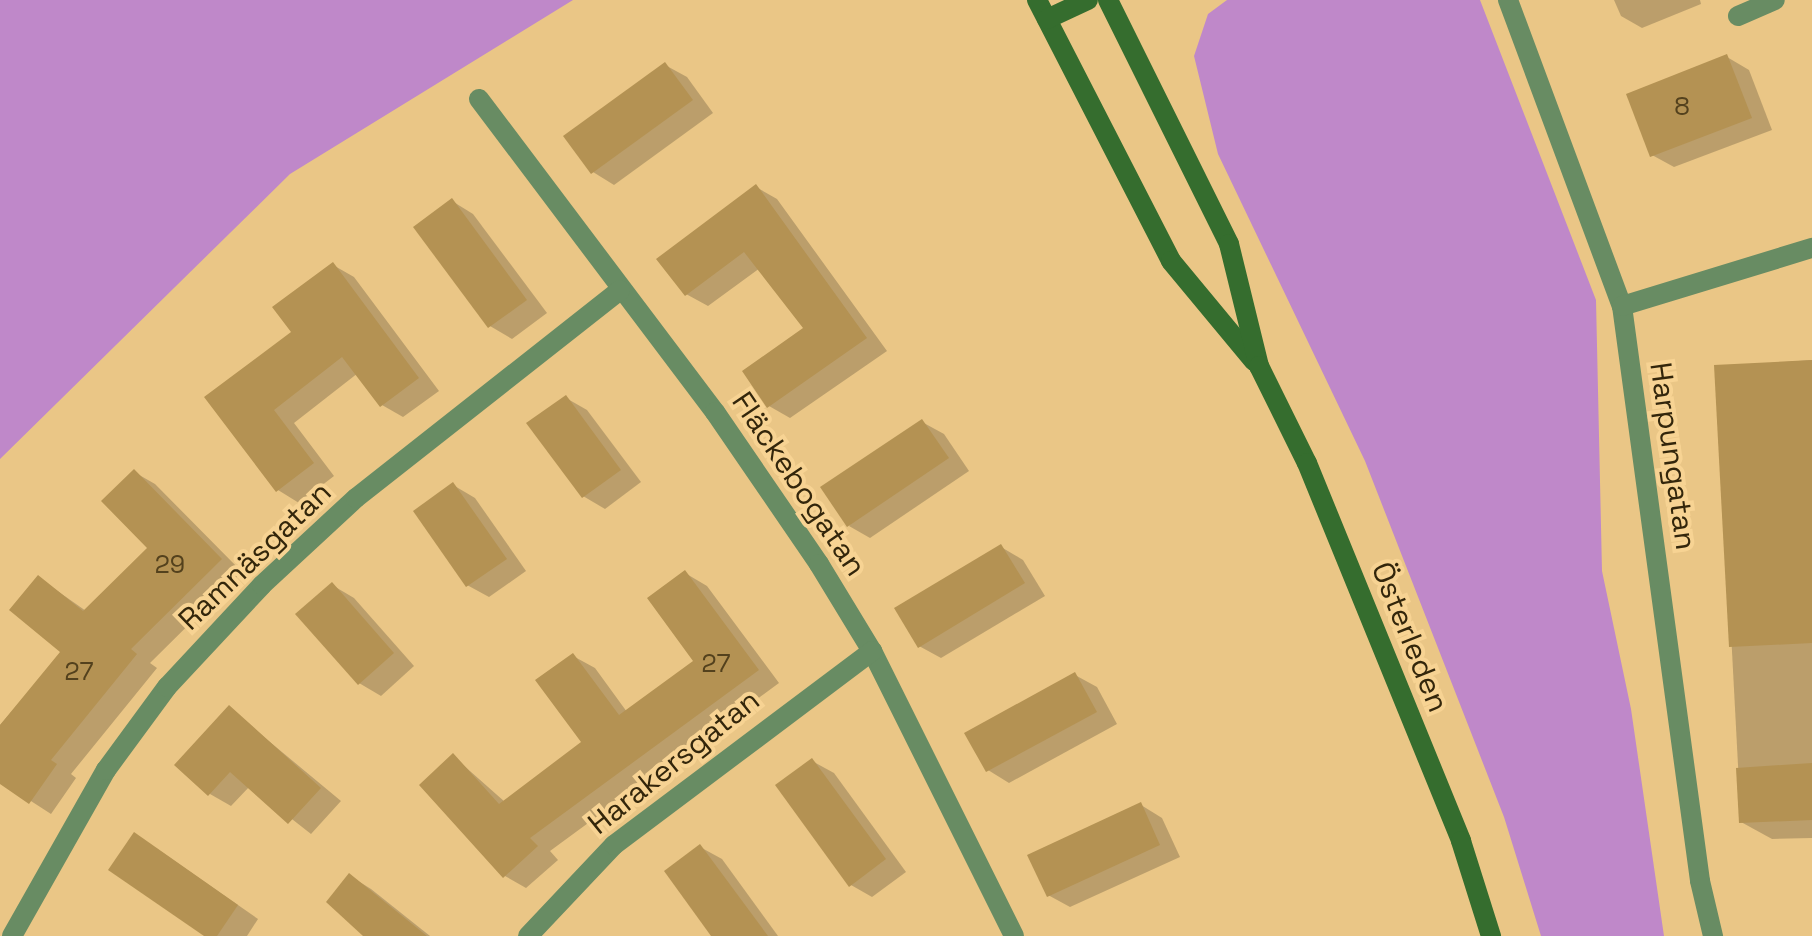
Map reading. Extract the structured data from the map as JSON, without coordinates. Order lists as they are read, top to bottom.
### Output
{
  "streets": {
    "main road": ["Österleden"],
    "street": [
      "Harpungatan",
      "Fläckebogatan",
      "Ramnäsgatan",
      "Harakersgatan"
    ]
  },
  "crossings": [
    ["Fläckebogatan", "Ramnäsgatan"],
    ["Fläckebogatan", "Harakersgatan"]
  ],
  "house_numbers": [
    "8",
    "29",
    "27",
    "27"
  ]
}
